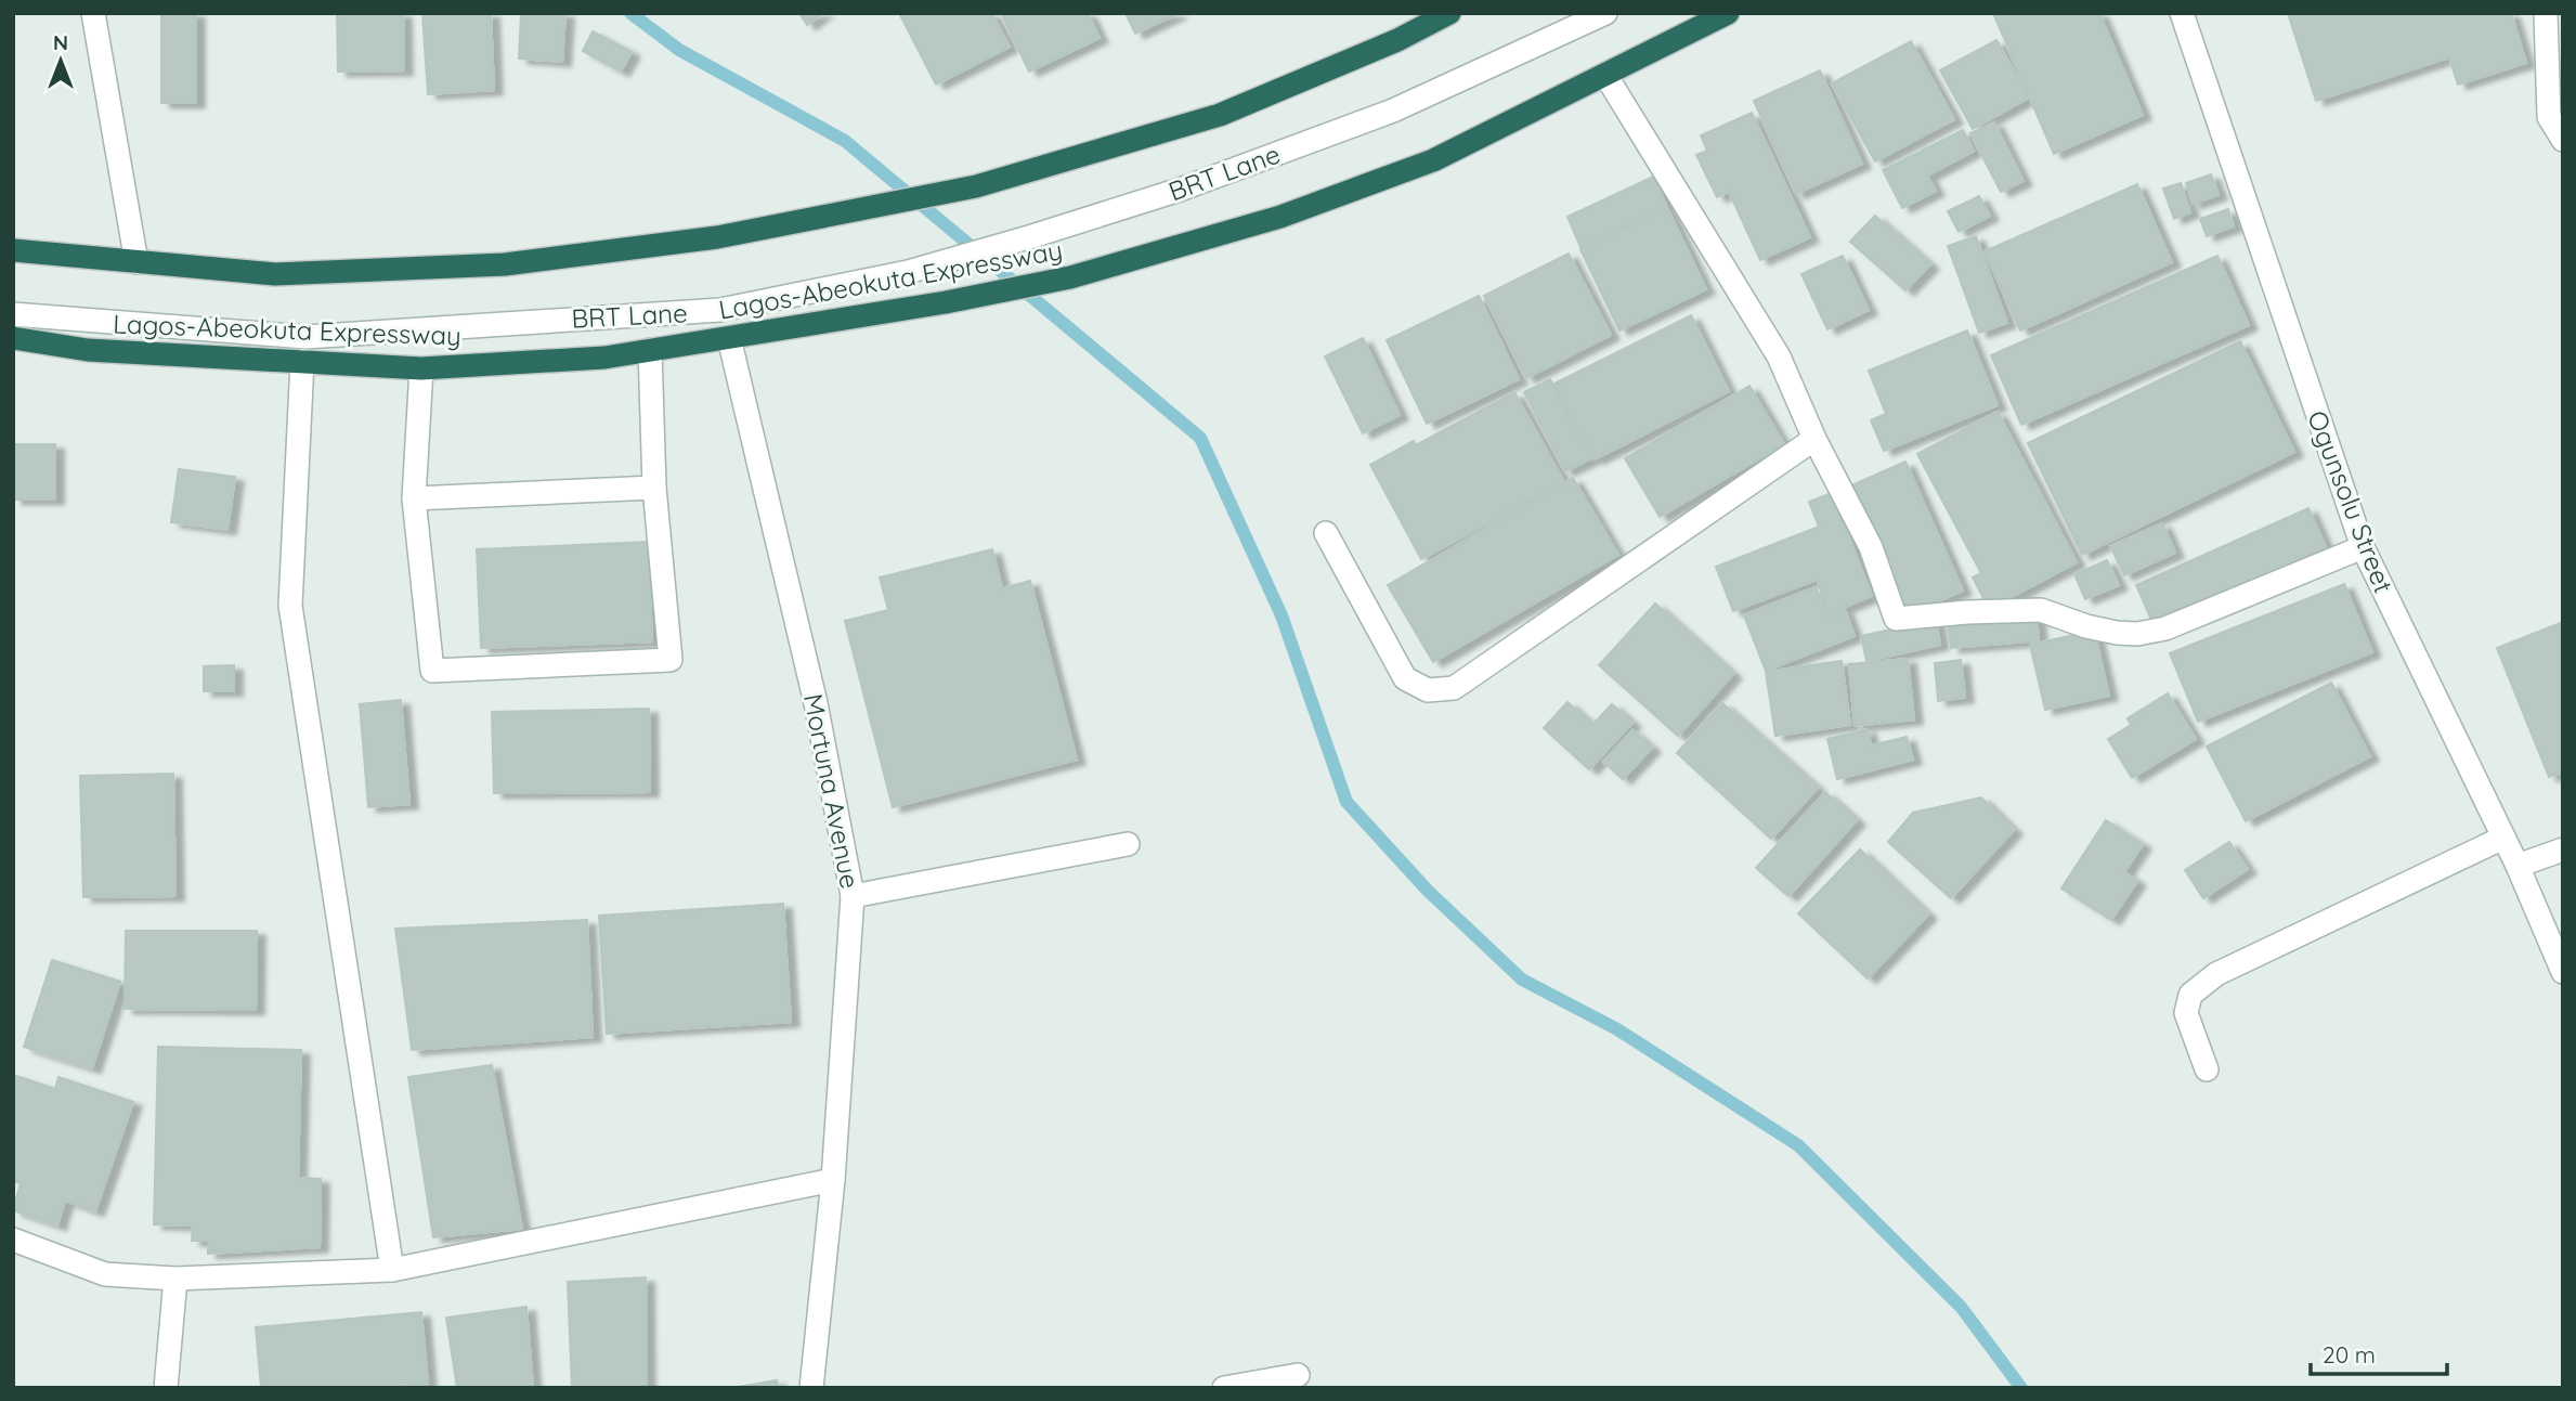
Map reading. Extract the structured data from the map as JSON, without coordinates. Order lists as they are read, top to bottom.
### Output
{
  "streets": {
    "highway": ["Lagos-Abeokuta Expressway"],
    "street": ["BRT Lane", "Ogunsolu Street", "Mortuna Avenue"]
  },
  "crossings": [
    ["Lagos-Abeokuta Expressway", "Mortuna Avenue"]
  ],
  "scale_bar": "20 m",
  "north": "top"
}
